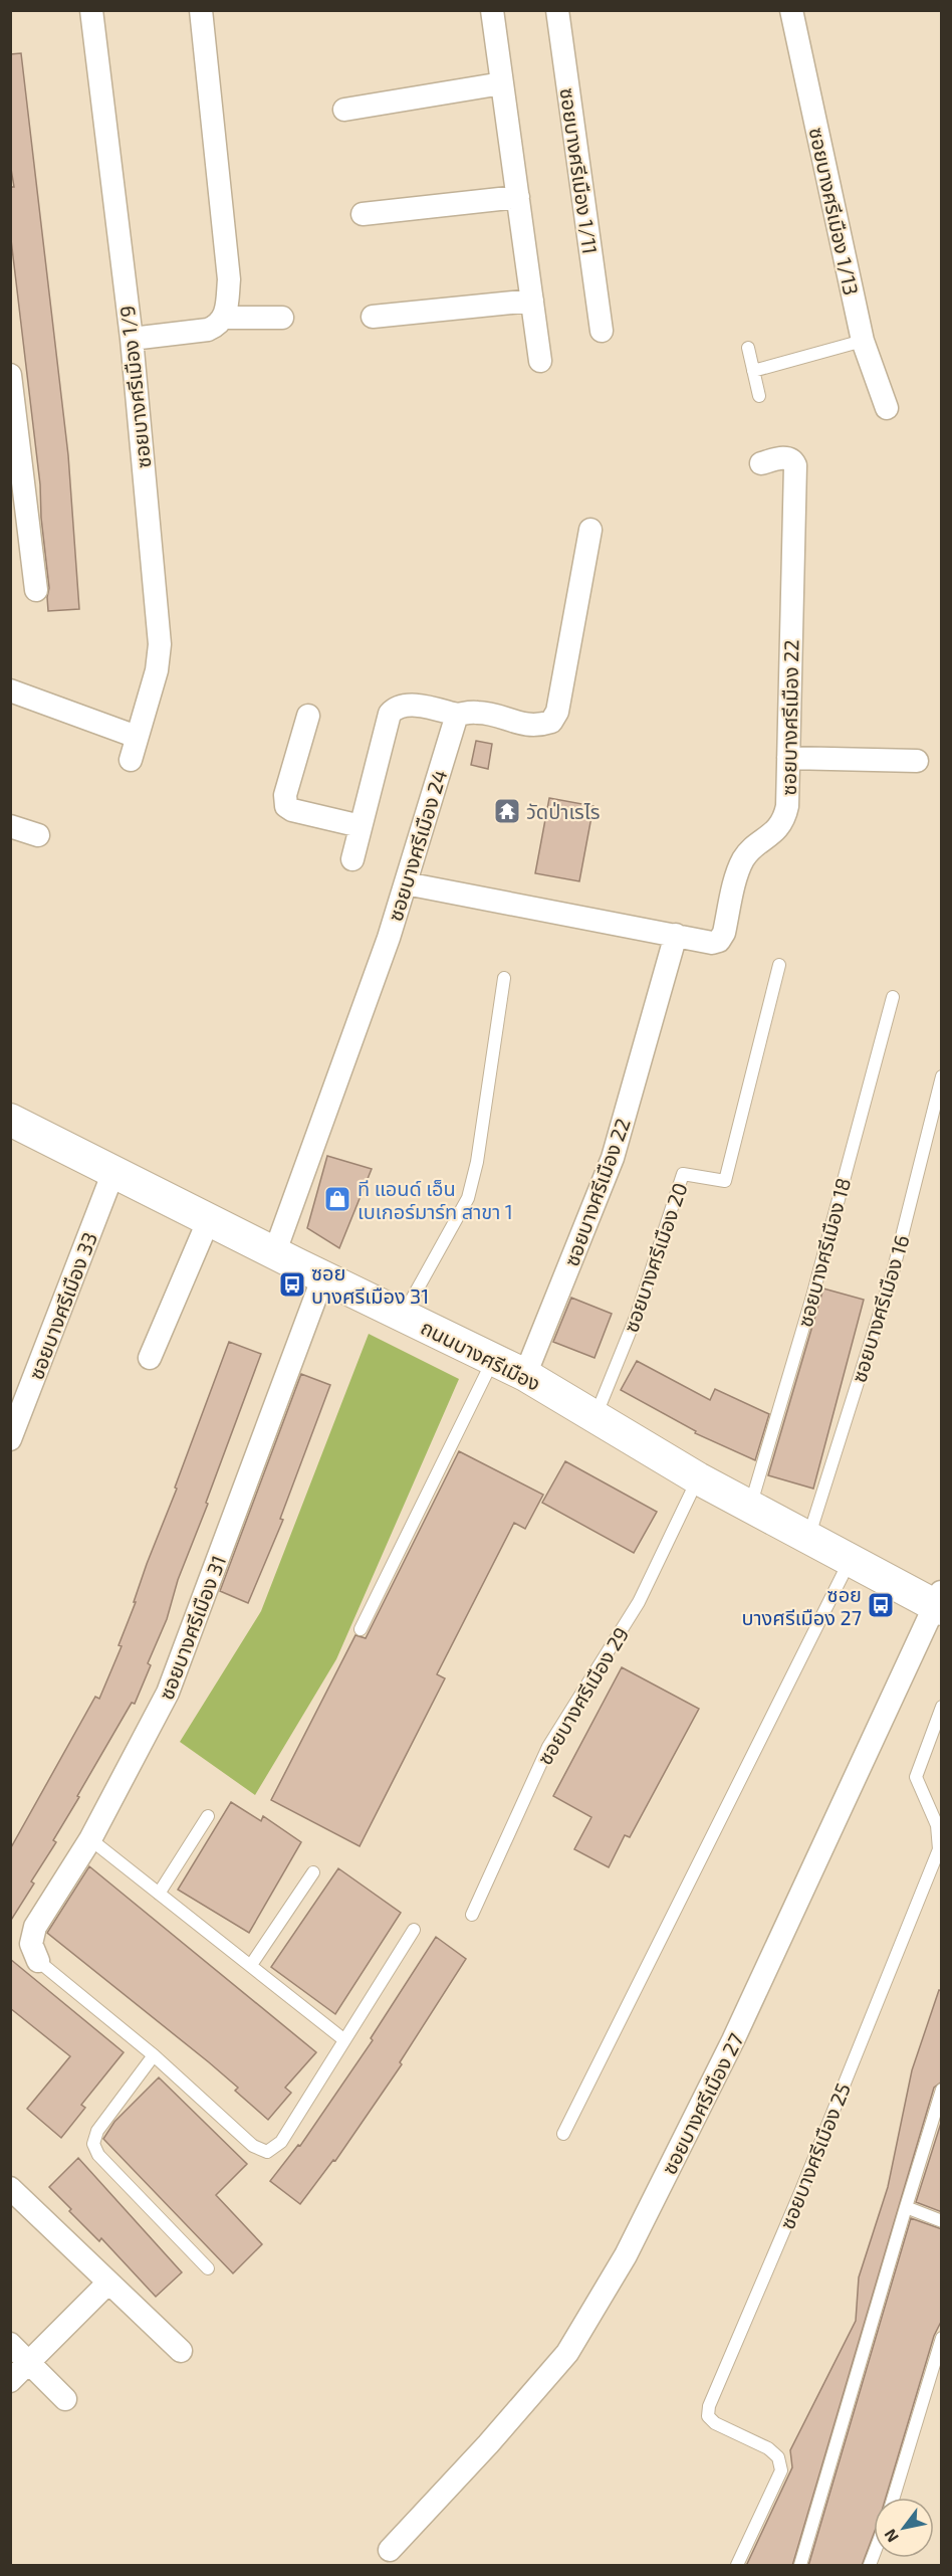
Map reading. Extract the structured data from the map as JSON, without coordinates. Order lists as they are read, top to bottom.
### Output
{
  "streets": {
    "street": [
      "ซอยบางศรีเมือง 1/11",
      "ซอยบางศรีเมือง 1/13",
      "ซอยบางศรีเมือง 1/9",
      "ซอยบางศรีเมือง 22",
      "ซอยบางศรีเมือง 24",
      "ซอยบางศรีเมือง 33",
      "ถนนบางศรีเมือง",
      "ซอยบางศรีเมือง 31",
      "ซอยบางศรีเมือง 27"
    ],
    "lane": [
      "ซอยบางศรีเมือง 18",
      "ซอยบางศรีเมือง 20",
      "ซอยบางศรีเมือง 16",
      "ซอยบางศรีเมือง 29",
      "ซอยบางศรีเมือง 25"
    ]
  },
  "crossings": [
    ["ซอยบางศรีเมือง 22", "ซอยบางศรีเมือง 24"],
    ["ซอยบางศรีเมือง 22", "ถนนบางศรีเมือง"],
    ["ซอยบางศรีเมือง 24", "ถนนบางศรีเมือง"],
    ["ซอยบางศรีเมือง 18", "ถนนบางศรีเมือง"],
    ["ซอยบางศรีเมือง 20", "ถนนบางศรีเมือง"],
    ["ซอยบางศรีเมือง 33", "ถนนบางศรีเมือง"],
    ["ซอยบางศรีเมือง 16", "ถนนบางศรีเมือง"],
    ["ถนนบางศรีเมือง", "ซอยบางศรีเมือง 31"],
    ["ถนนบางศรีเมือง", "ซอยบางศรีเมือง 29"],
    ["ถนนบางศรีเมือง", "ซอยบางศรีเมือง 27"]
  ],
  "places": {
    "temple": ["วัดป่าเรไร"],
    "shop": ["ที แอนด์ เอ็น เบเกอร์มาร์ท สาขา 1"],
    "bus stop": ["ซอย บางศรีเมือง 31", "ซอย บางศรีเมือง 27"]
  },
  "north": "bottom left"
}
